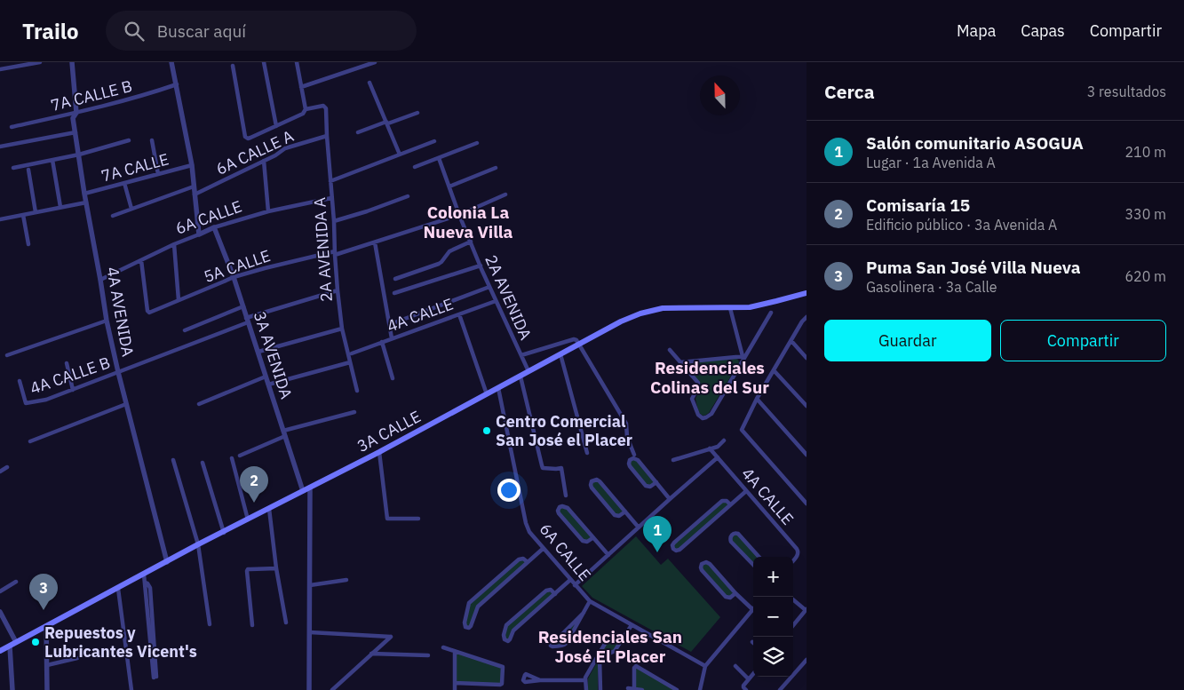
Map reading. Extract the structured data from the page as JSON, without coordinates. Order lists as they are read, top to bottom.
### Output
{
  "streets": {
    "main road": ["3A CALLE"],
    "street": [
      "7A CALLE B",
      "6A CALLE A",
      "7A CALLE",
      "6A CALLE",
      "2A AVENIDA A",
      "5A CALLE",
      "2A AVENIDA",
      "4A AVENIDA",
      "4A CALLE",
      "3A AVENIDA",
      "4A CALLE B"
    ]
  },
  "crossings": [
    ["7A CALLE B", "4A AVENIDA"],
    ["6A CALLE A", "2A AVENIDA A"],
    ["7A CALLE", "4A AVENIDA"],
    ["6A CALLE", "2A AVENIDA A"],
    ["6A CALLE", "5A CALLE"],
    ["6A CALLE", "4A AVENIDA"],
    ["6A CALLE", "3A AVENIDA"],
    ["6A CALLE", "3A CALLE"],
    ["2A AVENIDA A", "5A CALLE"],
    ["2A AVENIDA A", "4A CALLE B"],
    ["5A CALLE", "2A AVENIDA"],
    ["5A CALLE", "3A AVENIDA"],
    ["2A AVENIDA", "4A CALLE"],
    ["2A AVENIDA", "3A CALLE"],
    ["4A AVENIDA", "4A CALLE B"],
    ["4A AVENIDA", "3A CALLE"],
    ["3A AVENIDA", "4A CALLE B"],
    ["3A AVENIDA", "3A CALLE"]
  ],
  "districts": ["Colonia La Nueva Villa", "Residenciales Colinas del Sur", "Residenciales San José El Placer"],
  "places": ["Centro Comercial San José el Placer", "Repuestos y Lubricantes Vicent's"],
  "north": "top",
  "page": {
    "header": "Trailo",
    "search": "Buscar aquí",
    "nav": ["Mapa", "Capas", "Compartir"],
    "heading": ["Cerca", "3 resultados"],
    "list": [
      {
        "mark": "1",
        "name": "Salón comunitario ASOGUA",
        "note": "Lugar · 1a Avenida A",
        "value": "210 m"
      },
      {
        "mark": "2",
        "name": "Comisaría 15",
        "note": "Edificio público · 3a Avenida A",
        "value": "330 m"
      },
      {
        "mark": "3",
        "name": "Puma San José Villa Nueva",
        "note": "Gasolinera · 3a Calle",
        "value": "620 m"
      }
    ],
    "buttons": ["Guardar", "Compartir"],
    "pins": ["2", "1", "3"],
    "map_buttons": ["+", "−"]
  }
}
